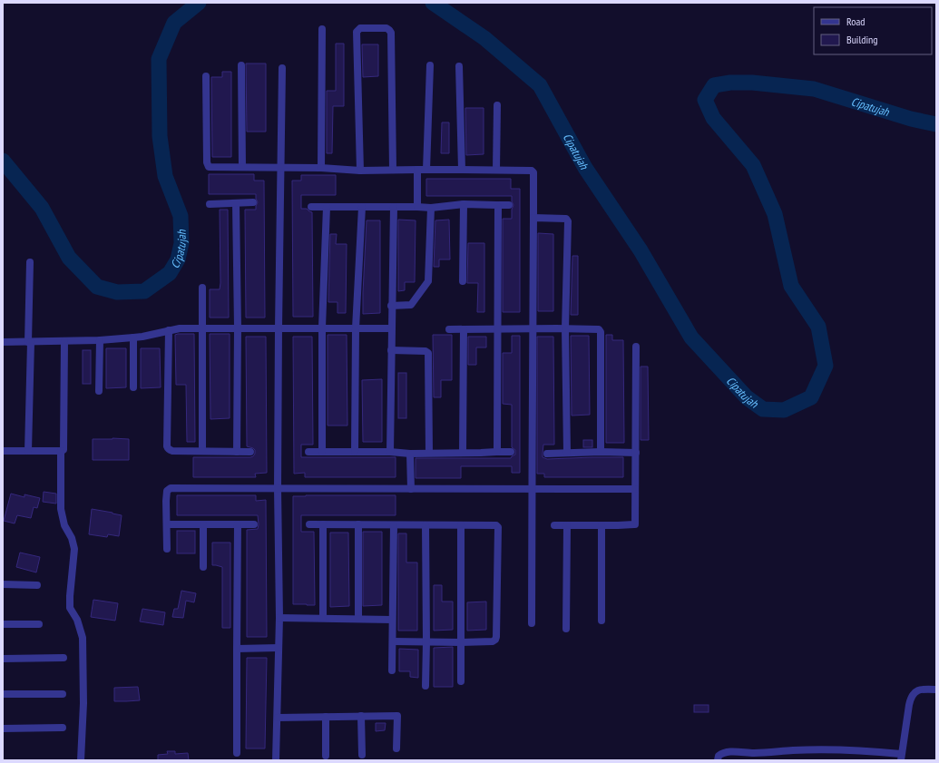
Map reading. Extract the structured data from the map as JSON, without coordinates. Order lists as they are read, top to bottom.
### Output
{
  "water": ["Cipatujah"],
  "legend": ["Road", "Building"]
}
